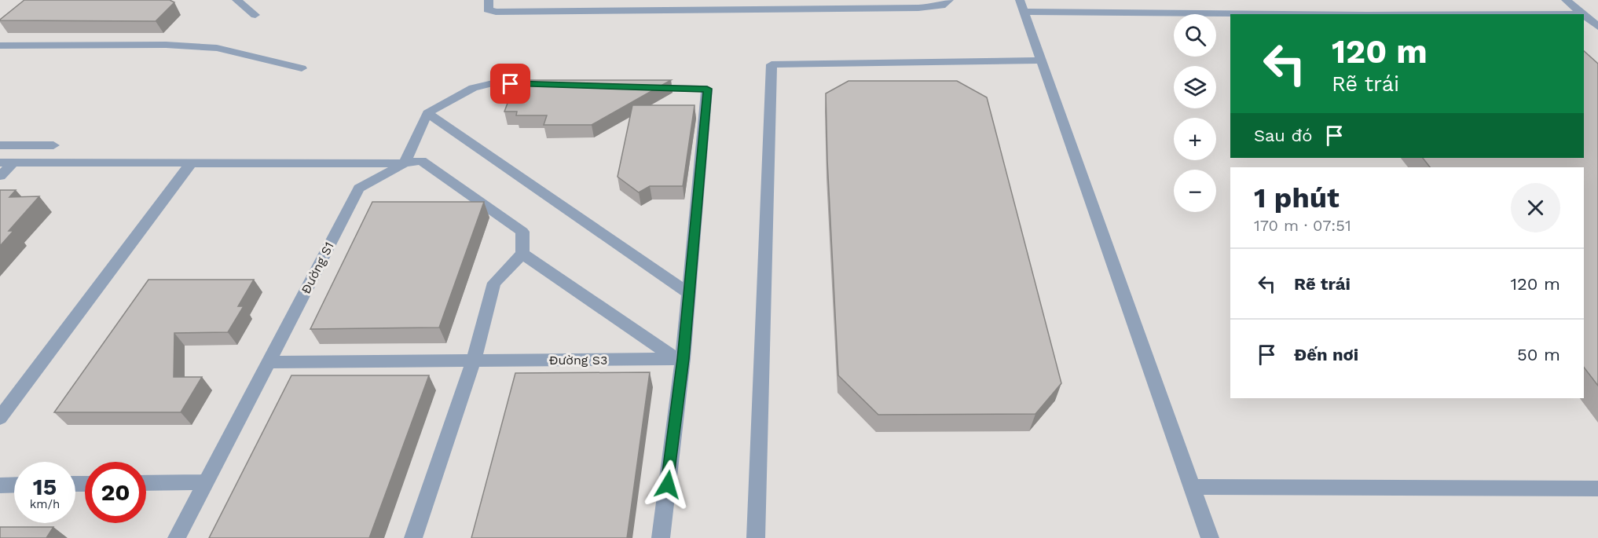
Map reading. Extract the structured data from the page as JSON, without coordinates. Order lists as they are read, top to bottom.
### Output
{
  "streets": {
    "street": ["Đường S1", "Đường S3"]
  },
  "crossings": [
    ["Đường S1", "Đường S3"]
  ],
  "page": {
    "map_buttons": ["+", "−"],
    "turn": ["120 m", "Rẽ trái"],
    "then": "Sau đó",
    "heading": ["1 phút", "170 m · 07:51"],
    "list": [
      {
        "name": "Rẽ trái",
        "value": "120 m"
      },
      {
        "name": "Đến nơi",
        "value": "50 m"
      }
    ],
    "speed": "15 km/h",
    "limit": "20"
  }
}
